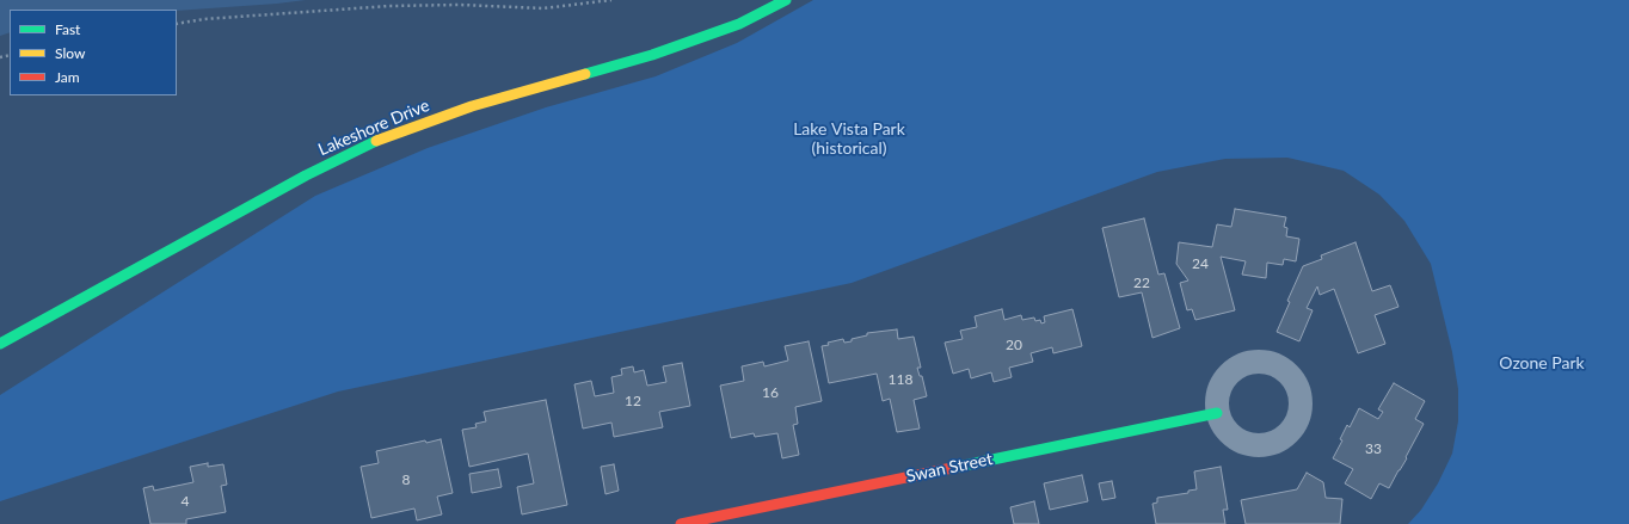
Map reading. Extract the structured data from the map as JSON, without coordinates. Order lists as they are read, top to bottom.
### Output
{
  "streets": {
    "street": ["Lakeshore Drive", "Swan Street"]
  },
  "parks": ["Lake Vista Park (historical)", "Ozone Park"],
  "house_numbers": [
    "24",
    "22",
    "20",
    "118",
    "16",
    "12",
    "33",
    "8",
    "4"
  ],
  "legend": ["Fast", "Slow", "Jam"]
}
